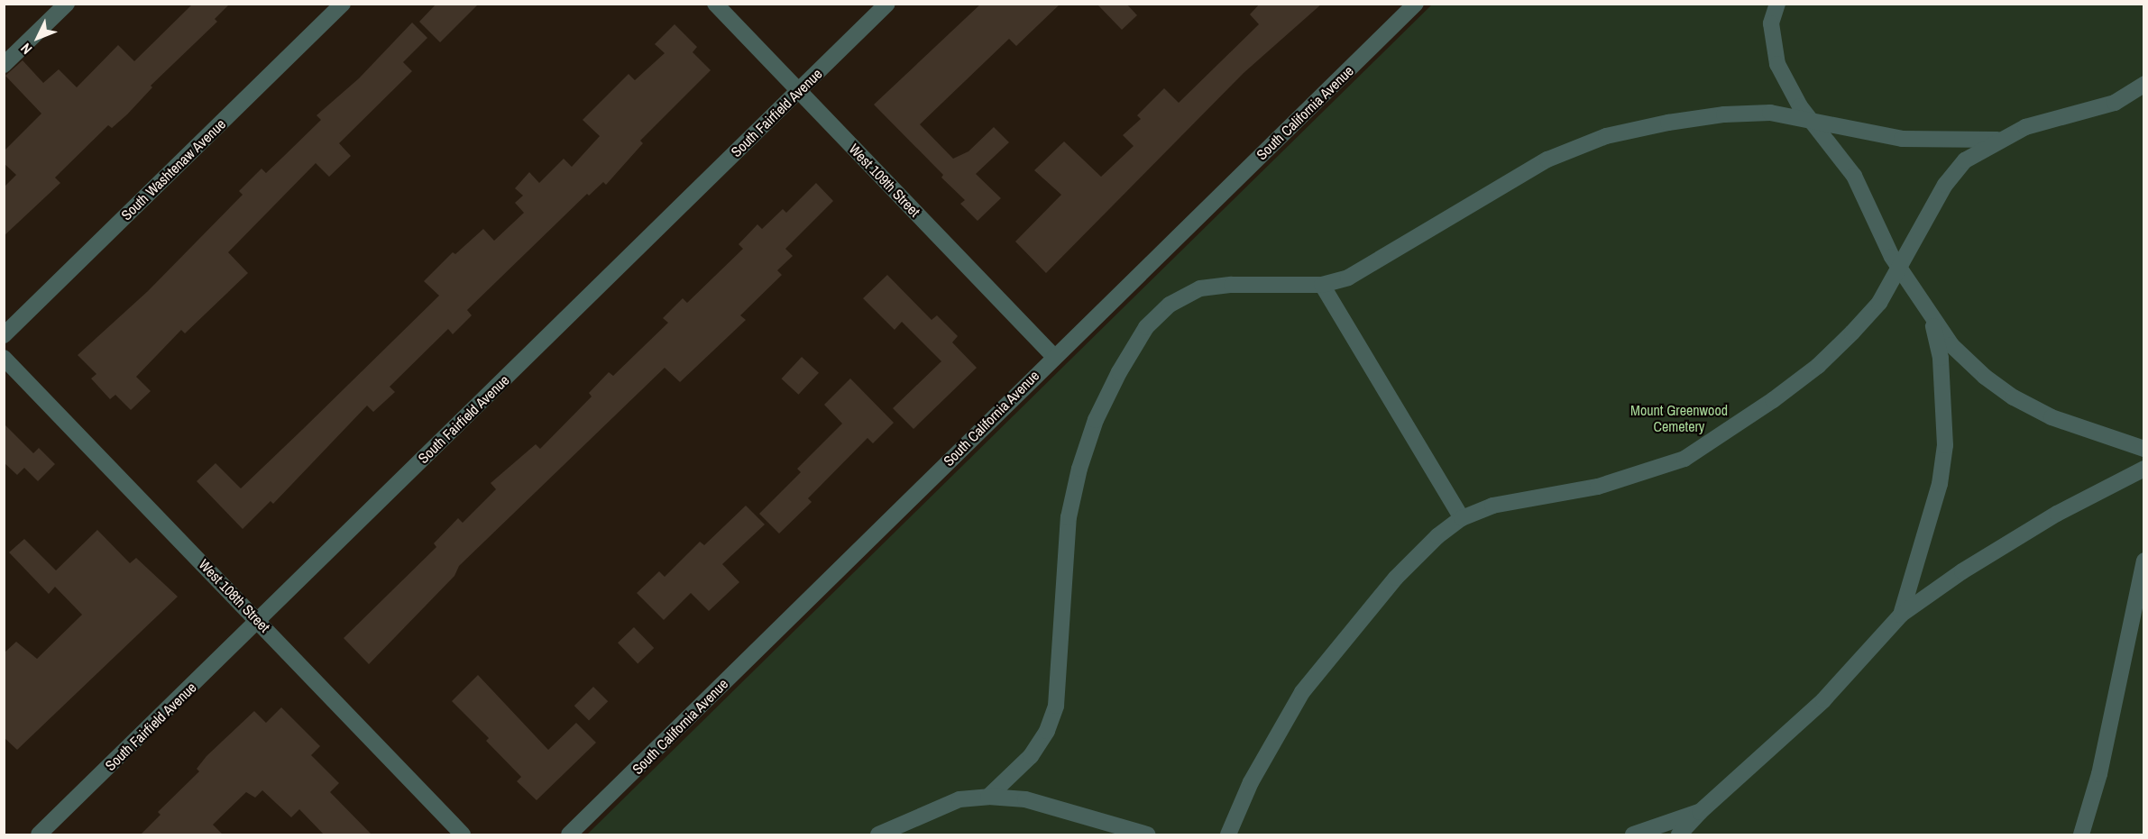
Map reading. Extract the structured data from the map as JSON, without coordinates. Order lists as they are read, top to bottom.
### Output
{
  "streets": {
    "street": [
      "South Fairfield Avenue",
      "South California Avenue",
      "South Washtenaw Avenue",
      "West 109th Street",
      "West 108th Street"
    ]
  },
  "crossings": [
    ["South Fairfield Avenue", "West 109th Street"],
    ["South Fairfield Avenue", "West 108th Street"],
    ["South California Avenue", "West 109th Street"]
  ],
  "parks": ["Mount Greenwood Cemetery"],
  "north": "bottom left"
}
